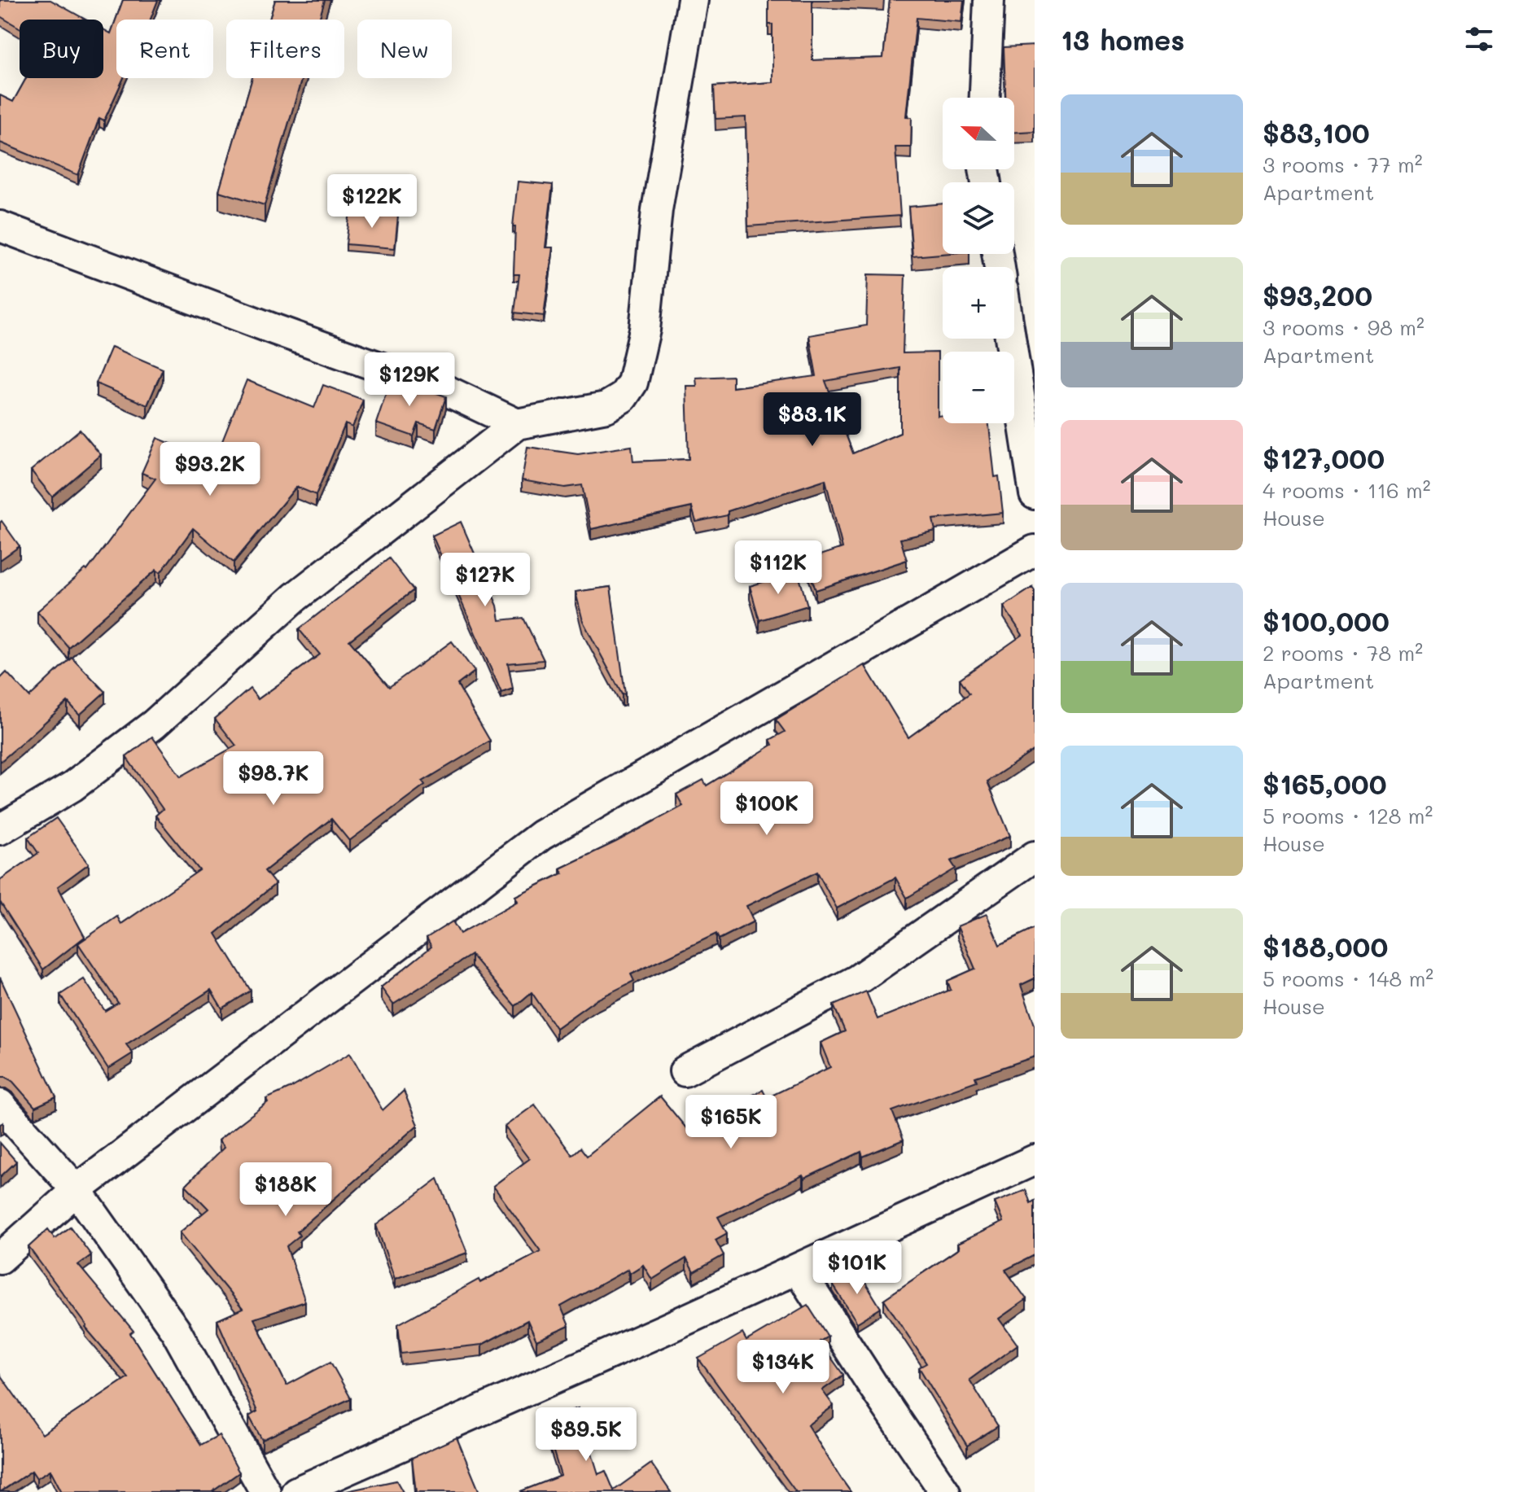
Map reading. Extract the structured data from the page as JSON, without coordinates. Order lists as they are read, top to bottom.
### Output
{
  "north": "left",
  "page": {
    "heading": "13 homes",
    "chip": [
      "Buy",
      "Rent",
      "Filters",
      "New"
    ],
    "list": [
      {
        "name": "$83,100",
        "note": "3 rooms · 77 m² · Apartment"
      },
      {
        "name": "$93,200",
        "note": "3 rooms · 98 m² · Apartment"
      },
      {
        "name": "$127,000",
        "note": "4 rooms · 116 m² · House"
      },
      {
        "name": "$100,000",
        "note": "2 rooms · 78 m² · Apartment"
      },
      {
        "name": "$165,000",
        "note": "5 rooms · 128 m² · House"
      },
      {
        "name": "$188,000",
        "note": "5 rooms · 148 m² · House"
      }
    ],
    "map_buttons": ["+", "−"],
    "price": [
      "$122K",
      "$129K",
      "$83.1K",
      "$93.2K",
      "$112K",
      "$127K",
      "$98.7K",
      "$100K",
      "$165K",
      "$188K",
      "$101K",
      "$134K",
      "$89.5K"
    ]
  }
}
